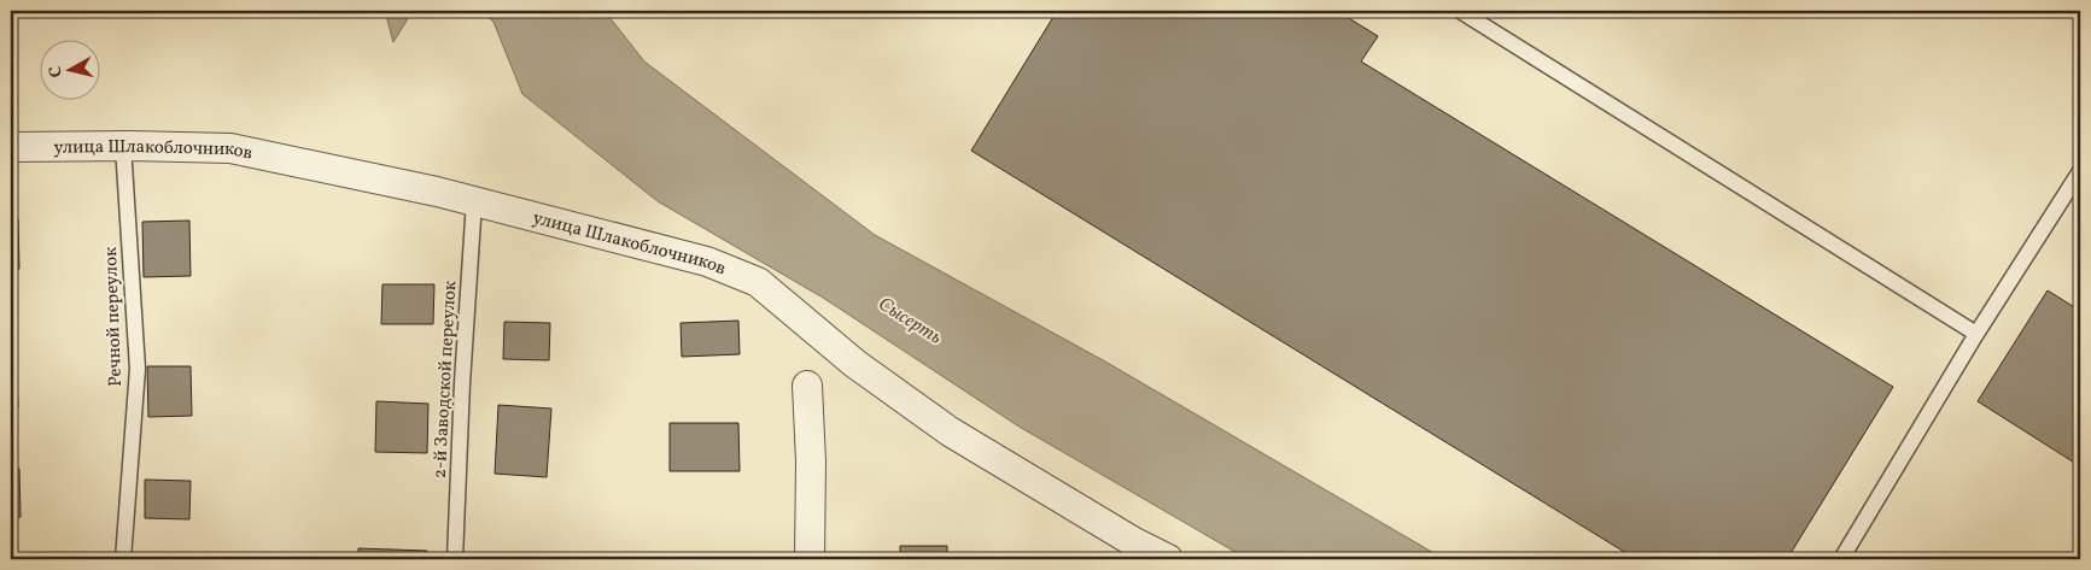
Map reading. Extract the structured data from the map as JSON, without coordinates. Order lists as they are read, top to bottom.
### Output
{
  "streets": {
    "street": ["улица Шлакоблочников"],
    "lane": ["Речной переулок", "2-й Заводской переулок"]
  },
  "crossings": [
    ["улица Шлакоблочников", "Речной переулок"],
    ["улица Шлакоблочников", "2-й Заводской переулок"]
  ],
  "water": ["Сысерть"],
  "north": "left"
}
